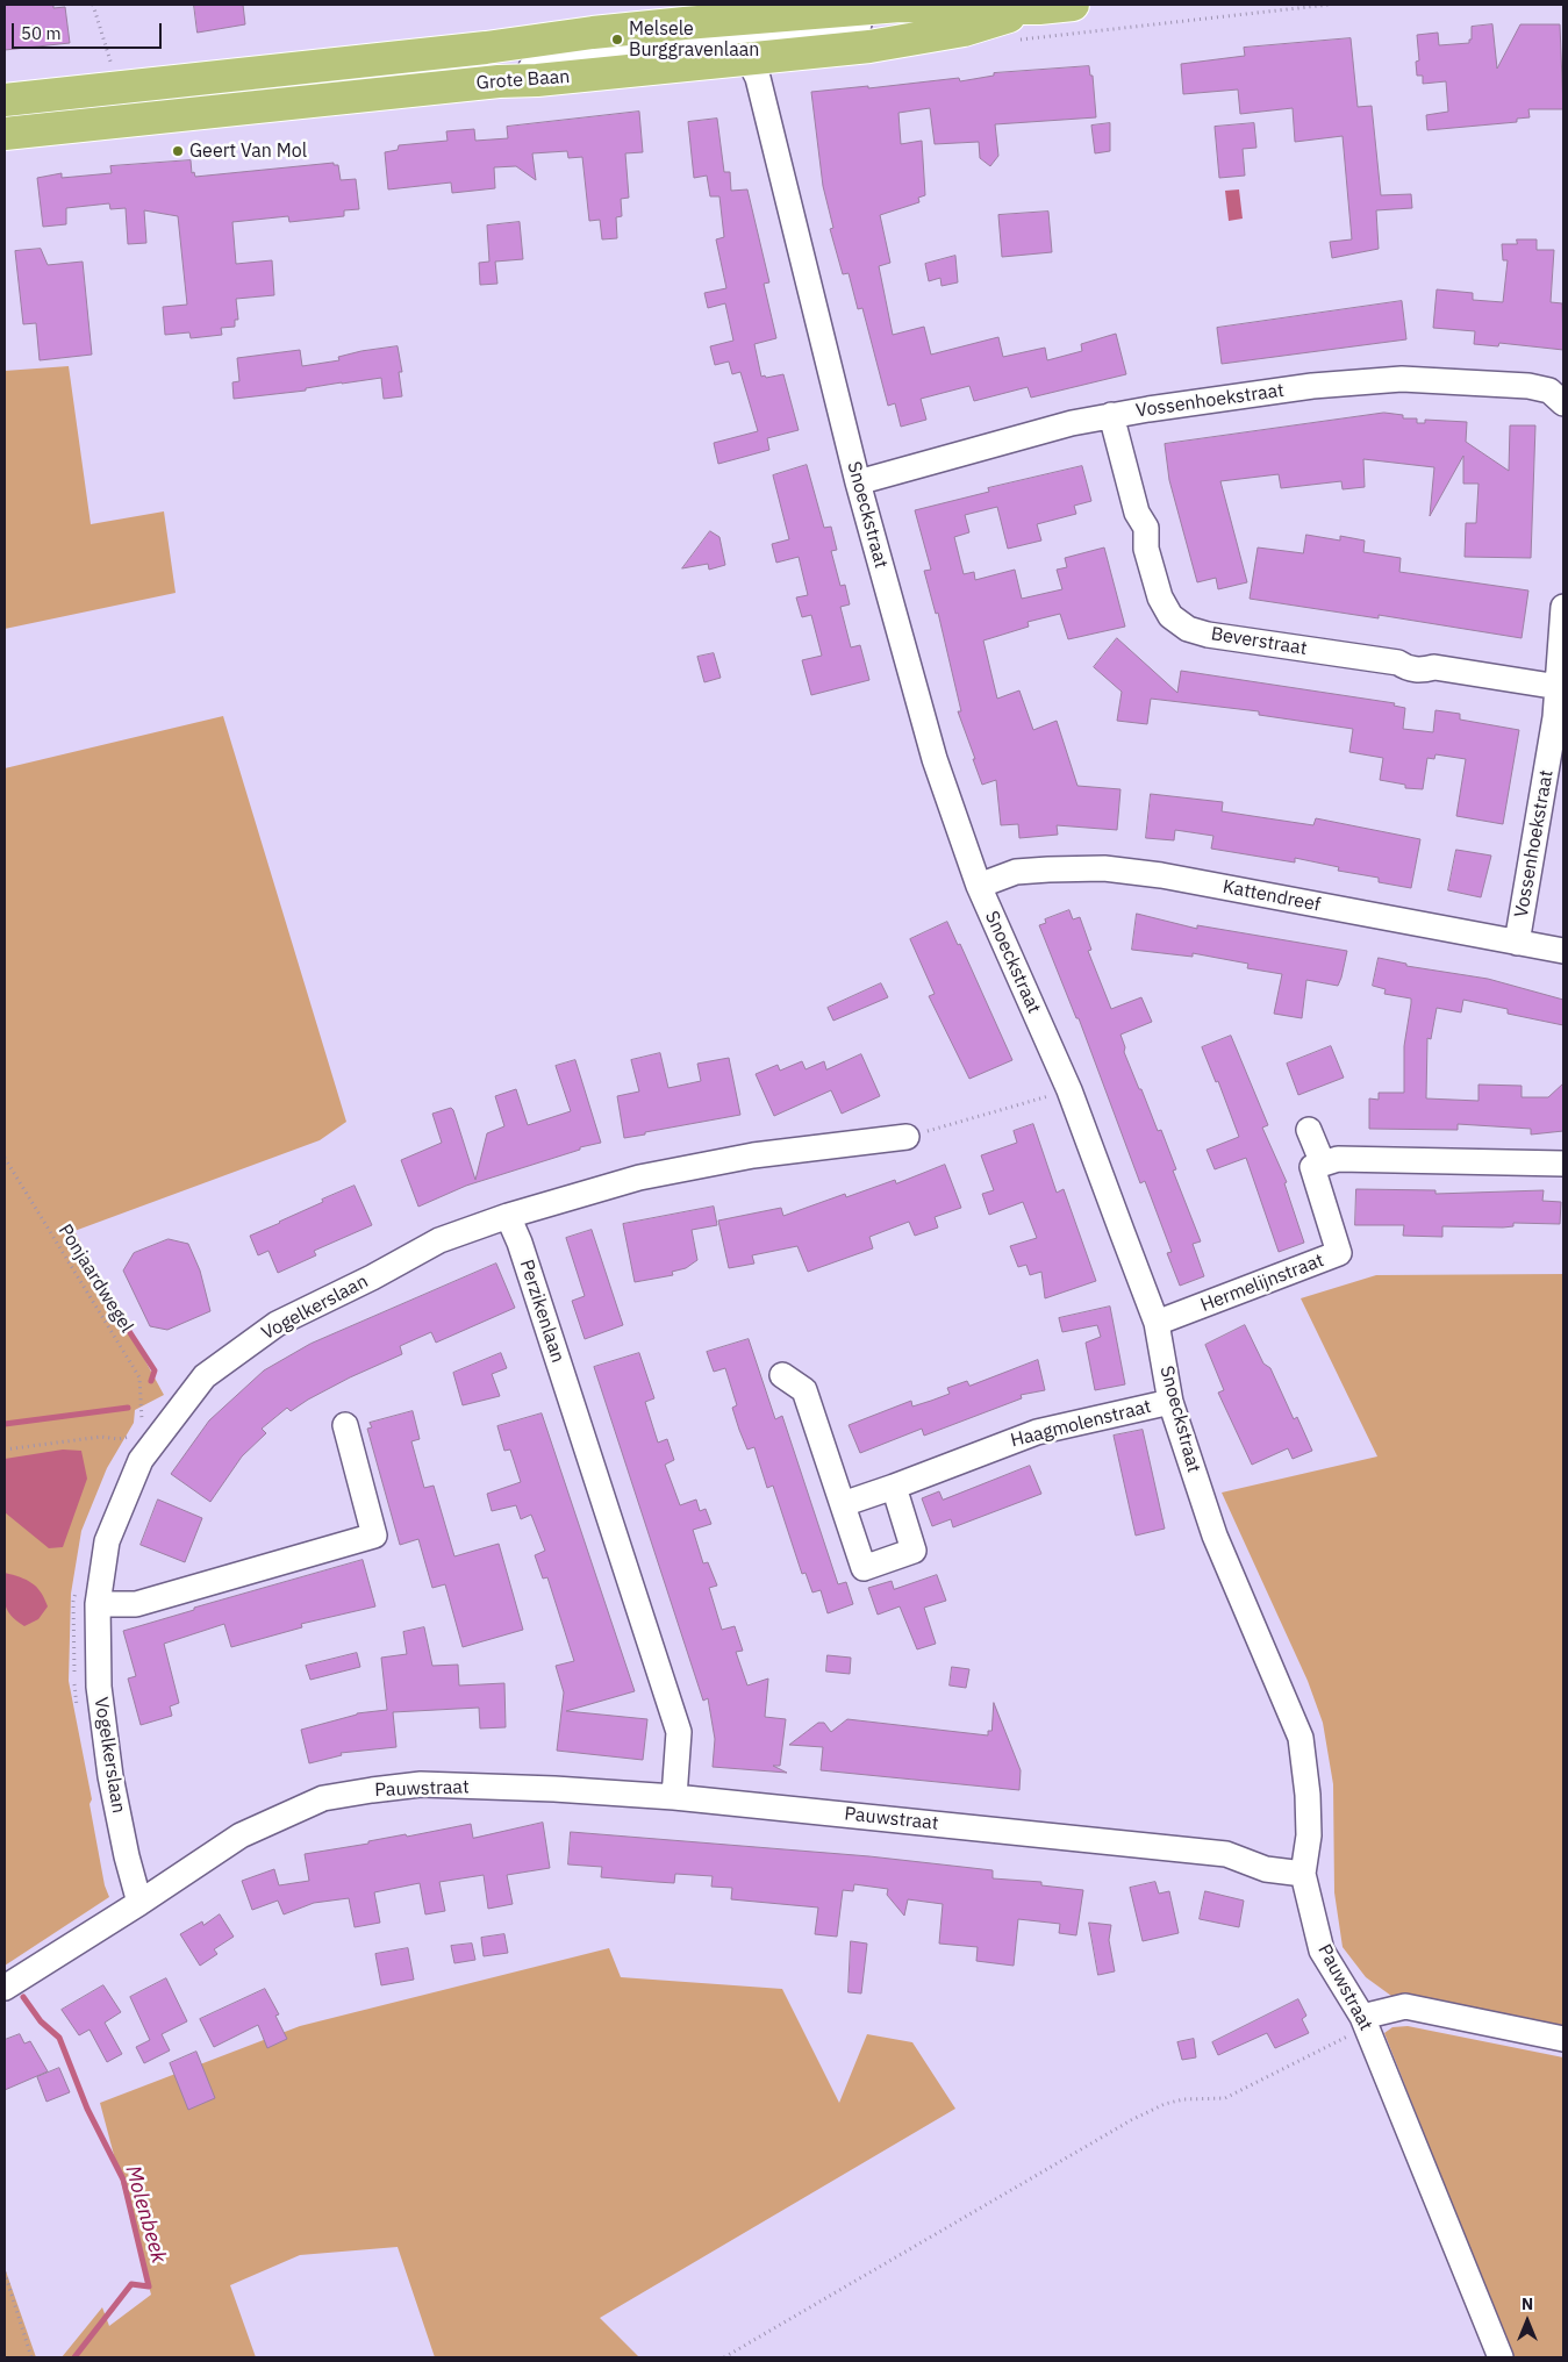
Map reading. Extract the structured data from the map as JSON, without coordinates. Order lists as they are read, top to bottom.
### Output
{
  "streets": {
    "main road": ["Grote Baan"],
    "street": [
      "Vossenhoekstraat",
      "Snoeckstraat",
      "Beverstraat",
      "Kattendreef",
      "Hermelijnstraat",
      "Vogelkerslaan",
      "Perzikenlaan",
      "Haagmolenstraat",
      "Pauwstraat"
    ],
    "path": ["Ponjaardwegel"]
  },
  "crossings": [
    ["Grote Baan", "Snoeckstraat"],
    ["Vossenhoekstraat", "Snoeckstraat"],
    ["Vossenhoekstraat", "Beverstraat"],
    ["Vossenhoekstraat", "Kattendreef"],
    ["Snoeckstraat", "Kattendreef"],
    ["Snoeckstraat", "Hermelijnstraat"],
    ["Snoeckstraat", "Haagmolenstraat"],
    ["Snoeckstraat", "Pauwstraat"],
    ["Ponjaardwegel", "Vogelkerslaan"],
    ["Vogelkerslaan", "Perzikenlaan"],
    ["Vogelkerslaan", "Pauwstraat"],
    ["Perzikenlaan", "Pauwstraat"]
  ],
  "water": ["Molenbeek"],
  "places": ["Melsele Burggravenlaan", "Geert Van Mol"],
  "scale_bar": "50 m",
  "north": "top"
}
